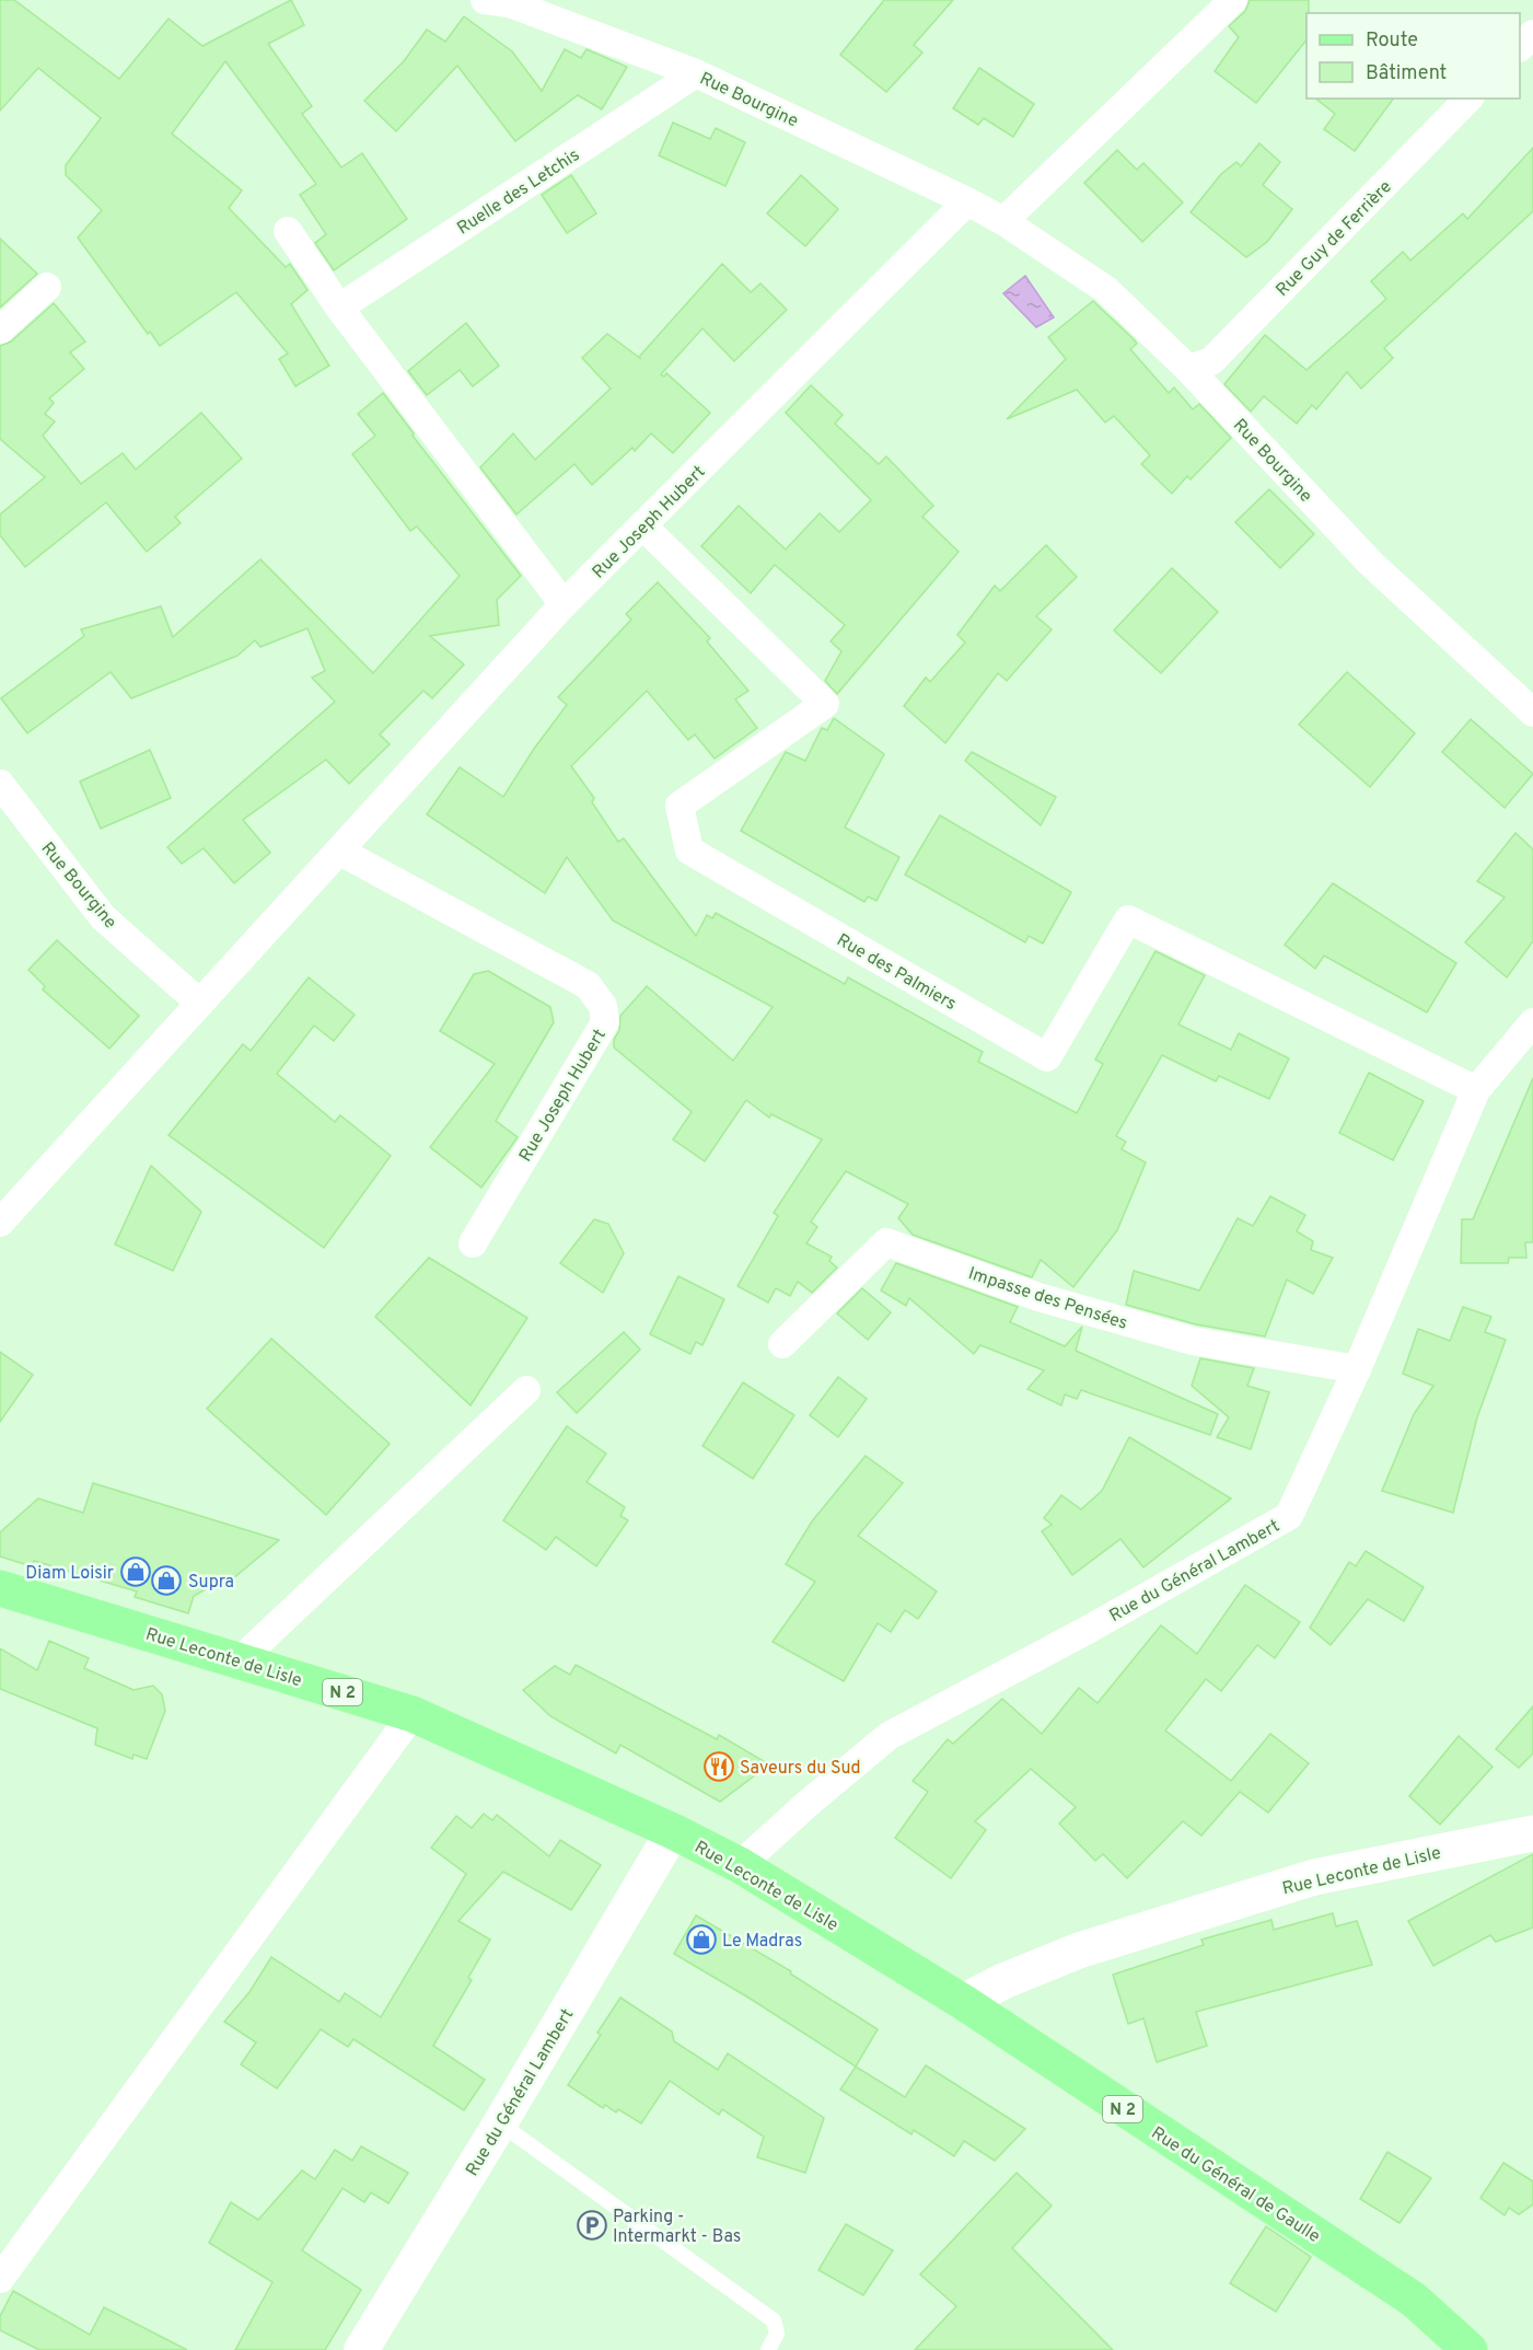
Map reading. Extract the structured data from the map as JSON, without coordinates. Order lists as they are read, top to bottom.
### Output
{
  "streets": {
    "main road": ["Rue Leconte de Lisle", "N 2", "Rue du Général de Gaulle"],
    "street": [
      "Rue Bourgine",
      "Ruelle des Letchis",
      "Rue Guy de Ferrière",
      "Rue Joseph Hubert",
      "Rue des Palmiers",
      "Impasse des Pensées",
      "Rue du Général Lambert"
    ]
  },
  "crossings": [
    ["Rue Bourgine", "Ruelle des Letchis"],
    ["Rue Bourgine", "Rue Guy de Ferrière"],
    ["Rue Bourgine", "Rue Joseph Hubert"],
    ["Rue Joseph Hubert", "Rue des Palmiers"],
    ["Rue des Palmiers", "Rue du Général Lambert"],
    ["Impasse des Pensées", "Rue du Général Lambert"],
    ["Rue du Général Lambert", "Rue Leconte de Lisle"],
    ["Rue Leconte de Lisle", "Rue du Général de Gaulle"]
  ],
  "places": {
    "shop": ["Diam Loisir", "Supra", "Le Madras"],
    "restaurant": ["Saveurs du Sud"],
    "parking": ["Parking - Intermarkt - Bas"]
  },
  "legend": ["Route", "Bâtiment"]
}
